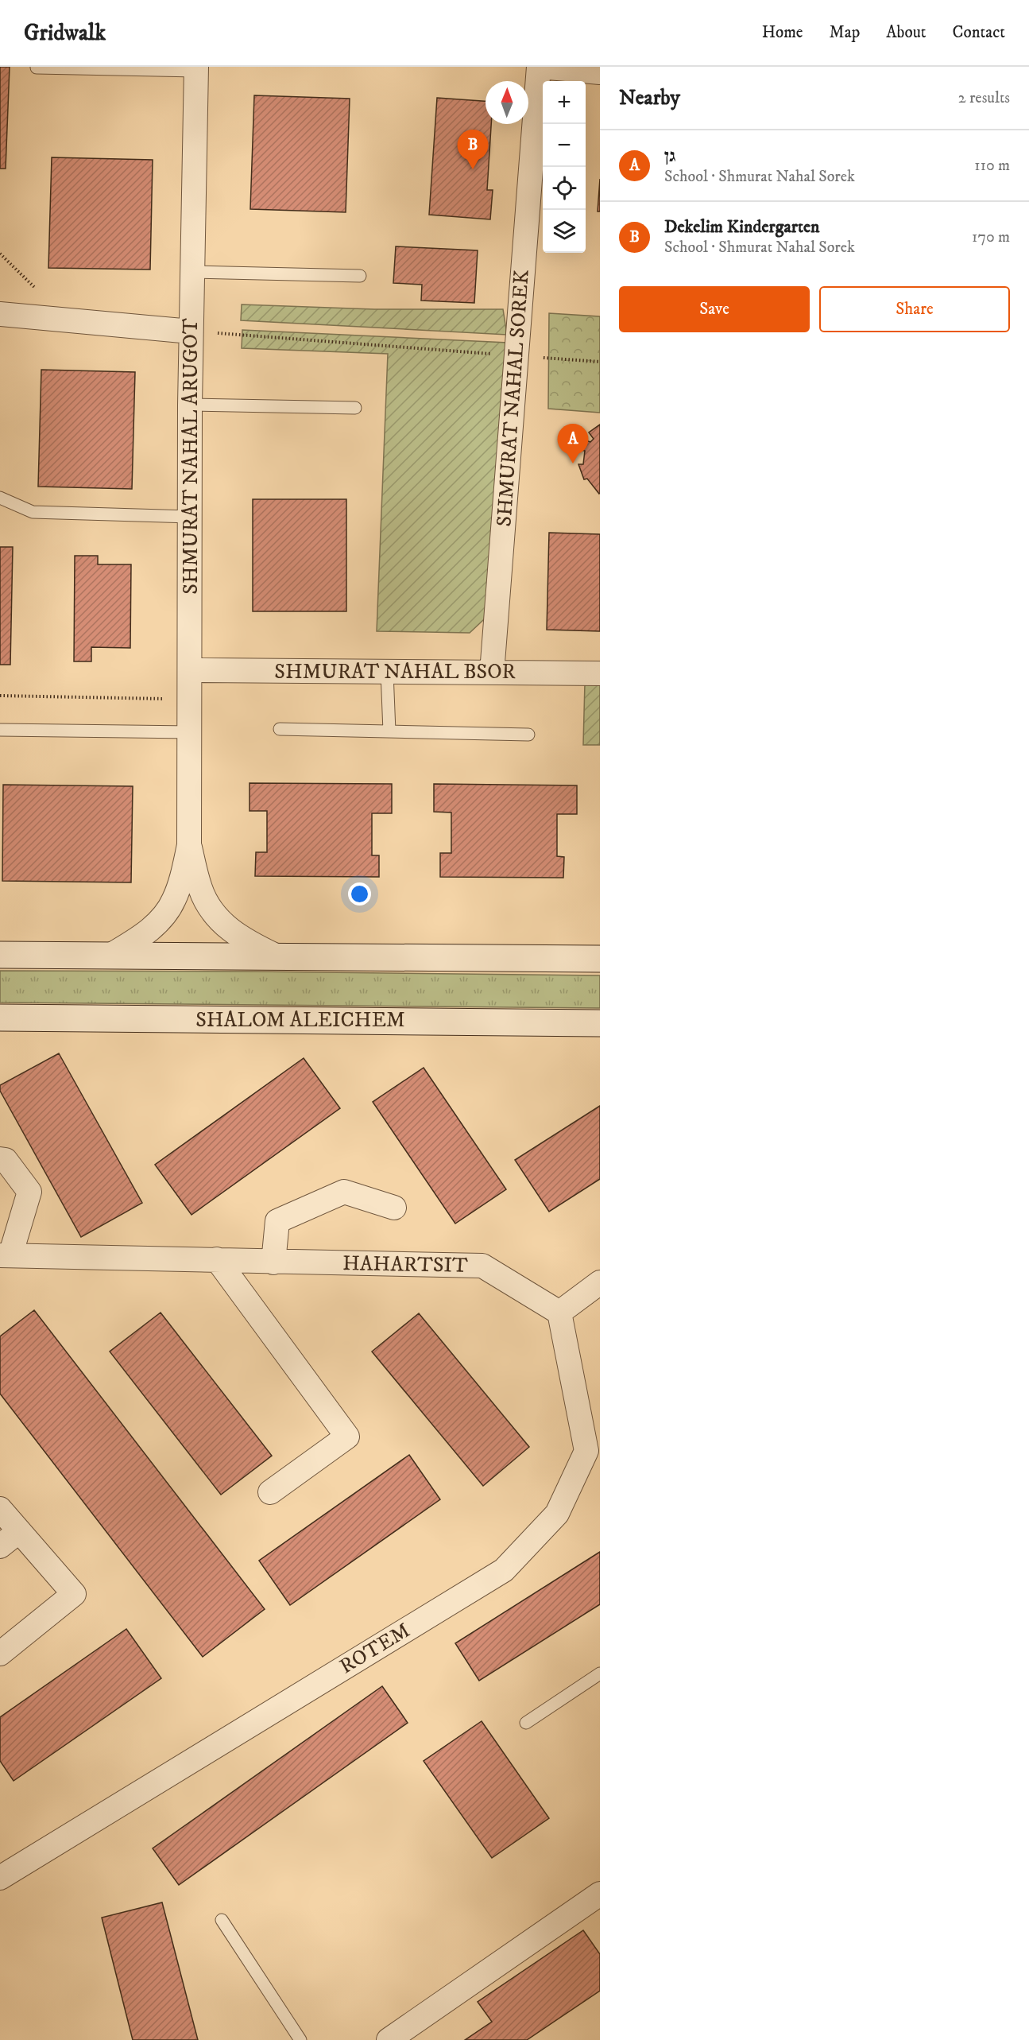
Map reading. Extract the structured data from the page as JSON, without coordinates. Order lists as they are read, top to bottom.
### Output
{
  "streets": {
    "main road": ["SHALOM ALEICHEM"],
    "street": [
      "SHMURAT NAHAL SOREK",
      "SHMURAT NAHAL ARUGOT",
      "SHMURAT NAHAL BSOR",
      "HAHARTSIT",
      "ROTEM"
    ]
  },
  "crossings": [
    ["SHMURAT NAHAL SOREK", "SHMURAT NAHAL BSOR"],
    ["SHMURAT NAHAL ARUGOT", "SHMURAT NAHAL BSOR"],
    ["HAHARTSIT", "ROTEM"]
  ],
  "north": "top",
  "page": {
    "header": "Gridwalk",
    "nav": [
      "Home",
      "Map",
      "About",
      "Contact"
    ],
    "heading": ["Nearby", "2 results"],
    "map_buttons": ["+", "−"],
    "list": [
      {
        "mark": "A",
        "name": "גן",
        "note": "School · Shmurat Nahal Sorek",
        "value": "110 m"
      },
      {
        "mark": "B",
        "name": "Dekelim Kindergarten",
        "note": "School · Shmurat Nahal Sorek",
        "value": "170 m"
      }
    ],
    "pins": ["B", "A"],
    "buttons": ["Save", "Share"]
  }
}
